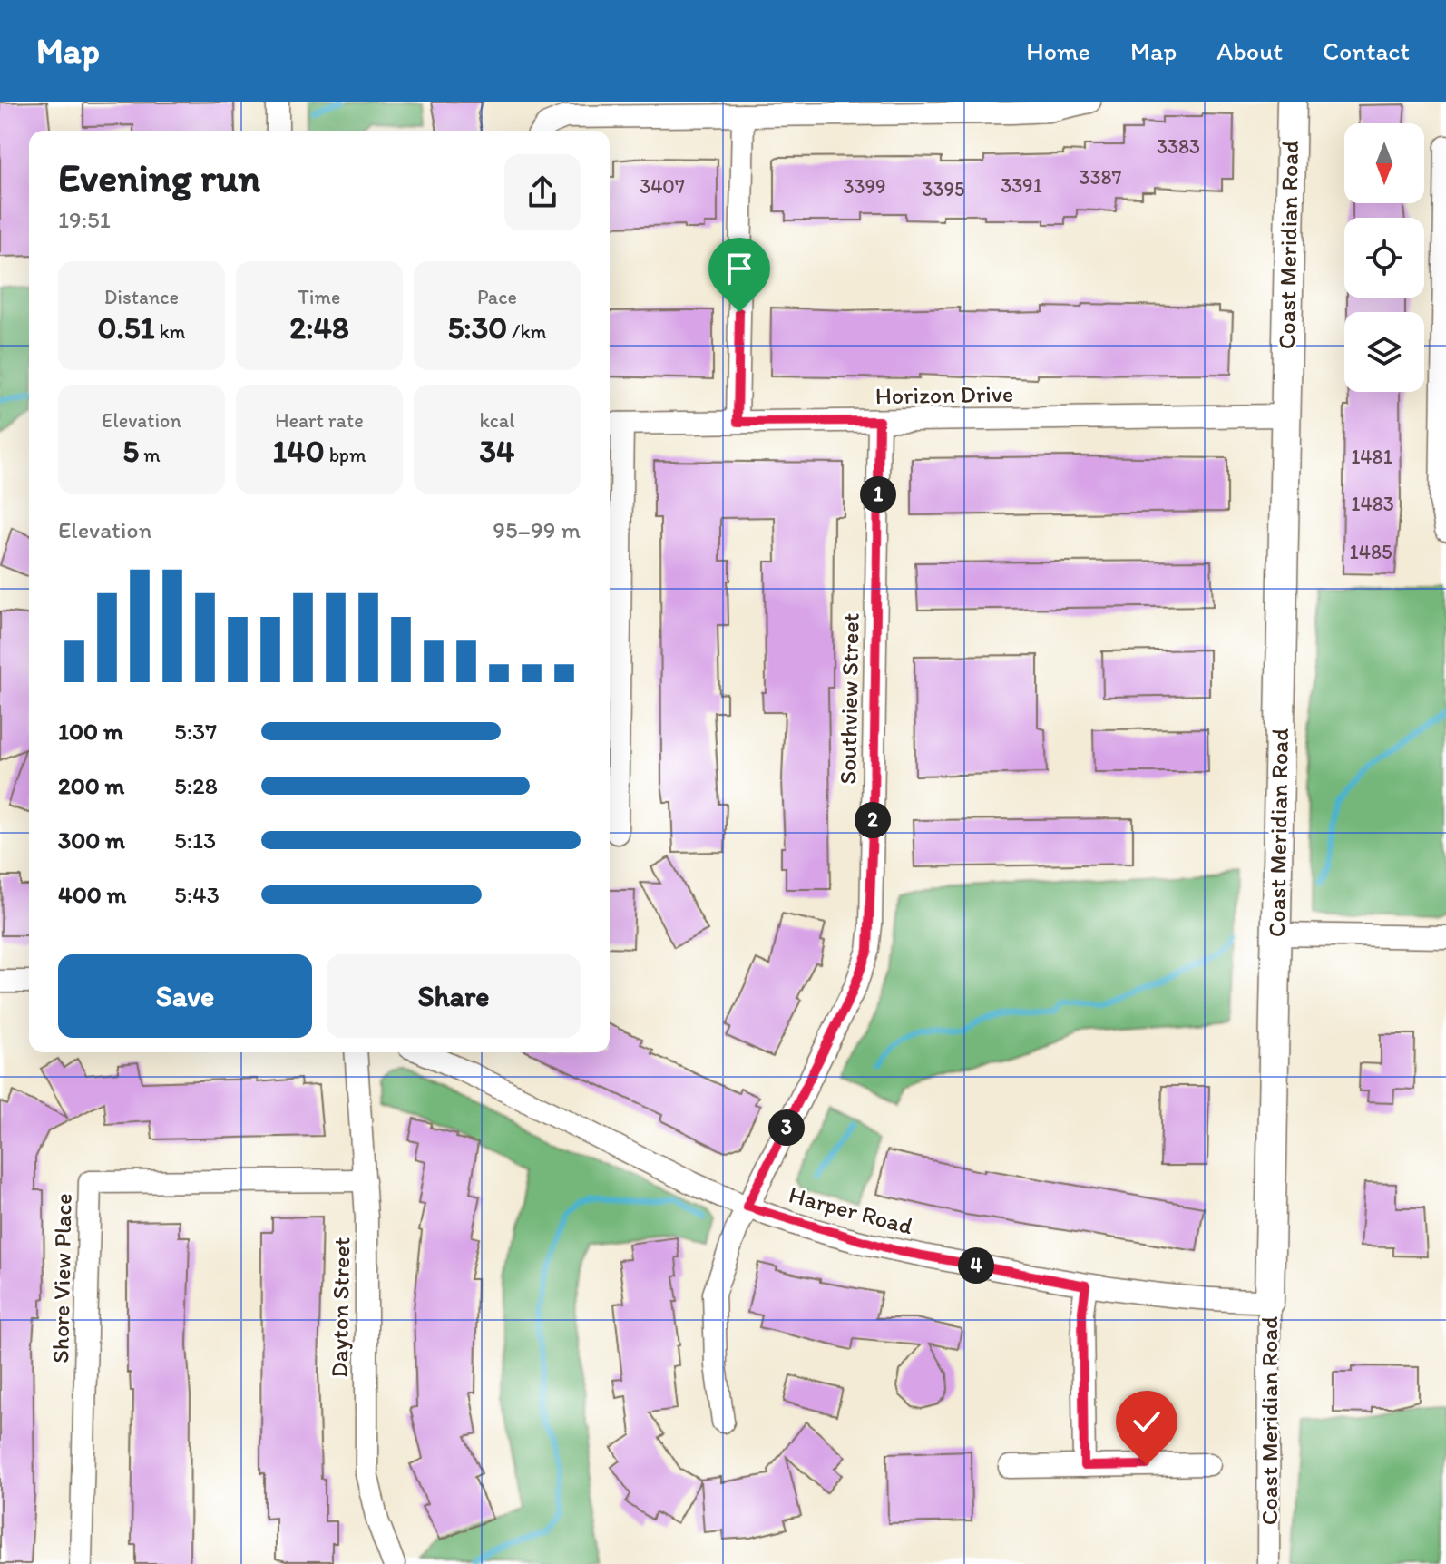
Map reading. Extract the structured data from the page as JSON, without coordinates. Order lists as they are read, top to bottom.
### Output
{
  "streets": {
    "main road": ["Coast Meridian Road"],
    "street": [
      "Horizon Drive",
      "Southview Street",
      "Harper Road",
      "Shore View Place",
      "Dayton Street"
    ]
  },
  "crossings": [
    ["Coast Meridian Road", "Horizon Drive"],
    ["Coast Meridian Road", "Harper Road"],
    ["Horizon Drive", "Southview Street"],
    ["Southview Street", "Harper Road"],
    ["Shore View Place", "Dayton Street"]
  ],
  "house_numbers": [
    "3383",
    "3387",
    "3391",
    "3407",
    "3399",
    "3395",
    "1481",
    "1483",
    "1485"
  ],
  "north": "bottom",
  "page": {
    "header": "Map",
    "nav": [
      "Home",
      "Map",
      "About",
      "Contact"
    ],
    "heading": ["Evening run", "19:51"],
    "stats": [
      ["Distance", "0.51 km"],
      ["Time", "2:48"],
      ["Pace", "5:30 /km"],
      ["Elevation", "5 m"],
      ["Heart rate", "140 bpm"],
      ["kcal", "34"]
    ],
    "pins": [
      "1",
      "2",
      "3",
      "4"
    ],
    "chart": ["Elevation", "95–99 m"],
    "list": [
      {
        "name": "100 m",
        "note": "5:37"
      },
      {
        "name": "200 m",
        "note": "5:28"
      },
      {
        "name": "300 m",
        "note": "5:13"
      },
      {
        "name": "400 m",
        "note": "5:43"
      }
    ],
    "buttons": ["Save", "Share"]
  }
}
